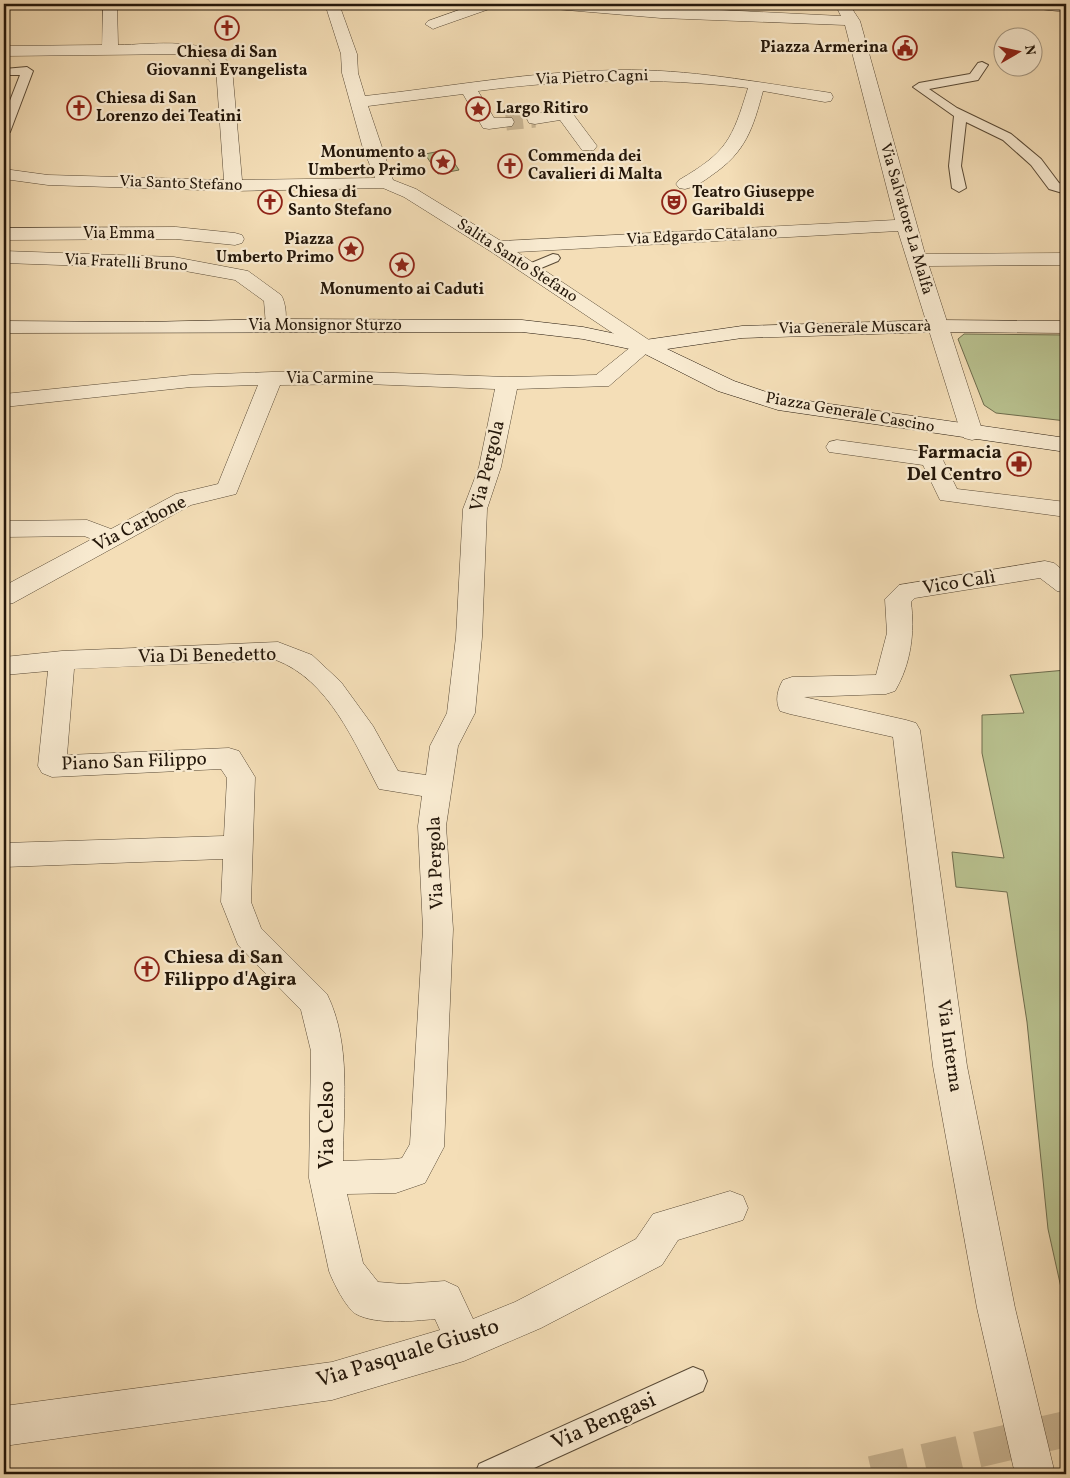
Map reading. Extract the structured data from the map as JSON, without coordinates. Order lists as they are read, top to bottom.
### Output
{
  "streets": {
    "street": [
      "Via Pietro Cagni",
      "Via Santo Stefano",
      "Via Salvatore La Malfa",
      "Via Emma",
      "Via Edgardo Catalano",
      "Salita Santo Stefano",
      "Via Fratelli Bruno",
      "Via Monsignor Sturzo",
      "Via Generale Muscarà",
      "Via Carmine",
      "Piazza Generale Cascino",
      "Via Pergola",
      "Via Carbone",
      "Vico Calì",
      "Via Di Benedetto",
      "Piano San Filippo",
      "Via Interna",
      "Via Celso",
      "Via Pasquale Giusto"
    ],
    "lane": ["Via Bengasi"]
  },
  "crossings": [
    ["Via Santo Stefano", "Salita Santo Stefano"],
    ["Via Salvatore La Malfa", "Via Edgardo Catalano"],
    ["Via Salvatore La Malfa", "Via Generale Muscarà"],
    ["Via Salvatore La Malfa", "Piazza Generale Cascino"],
    ["Via Edgardo Catalano", "Salita Santo Stefano"],
    ["Salita Santo Stefano", "Via Monsignor Sturzo"],
    ["Salita Santo Stefano", "Via Generale Muscarà"],
    ["Salita Santo Stefano", "Via Carmine"],
    ["Salita Santo Stefano", "Piazza Generale Cascino"],
    ["Via Fratelli Bruno", "Via Monsignor Sturzo"],
    ["Via Monsignor Sturzo", "Via Generale Muscarà"],
    ["Via Monsignor Sturzo", "Via Carmine"],
    ["Via Monsignor Sturzo", "Piazza Generale Cascino"],
    ["Via Generale Muscarà", "Via Carmine"],
    ["Via Generale Muscarà", "Piazza Generale Cascino"],
    ["Via Carmine", "Piazza Generale Cascino"],
    ["Via Carmine", "Via Pergola"],
    ["Via Carmine", "Via Carbone"],
    ["Via Pergola", "Via Di Benedetto"],
    ["Via Pergola", "Via Celso"],
    ["Vico Calì", "Via Interna"],
    ["Via Di Benedetto", "Piano San Filippo"],
    ["Piano San Filippo", "Via Celso"],
    ["Via Celso", "Via Pasquale Giusto"]
  ],
  "places": {
    "church": [
      "Chiesa di San Giovanni Evangelista",
      "Chiesa di San Lorenzo dei Teatini",
      "Commenda dei Cavalieri di Malta",
      "Chiesa di Santo Stefano",
      "Chiesa di San Filippo d'Agira"
    ],
    "public building": ["Piazza Armerina"],
    "place": [
      "Largo Ritiro",
      "Monumento a Umberto Primo",
      "Piazza Umberto Primo",
      "Monumento ai Caduti"
    ],
    "theatre": ["Teatro Giuseppe Garibaldi"],
    "pharmacy": ["Farmacia Del Centro"]
  },
  "north": "right"
}
